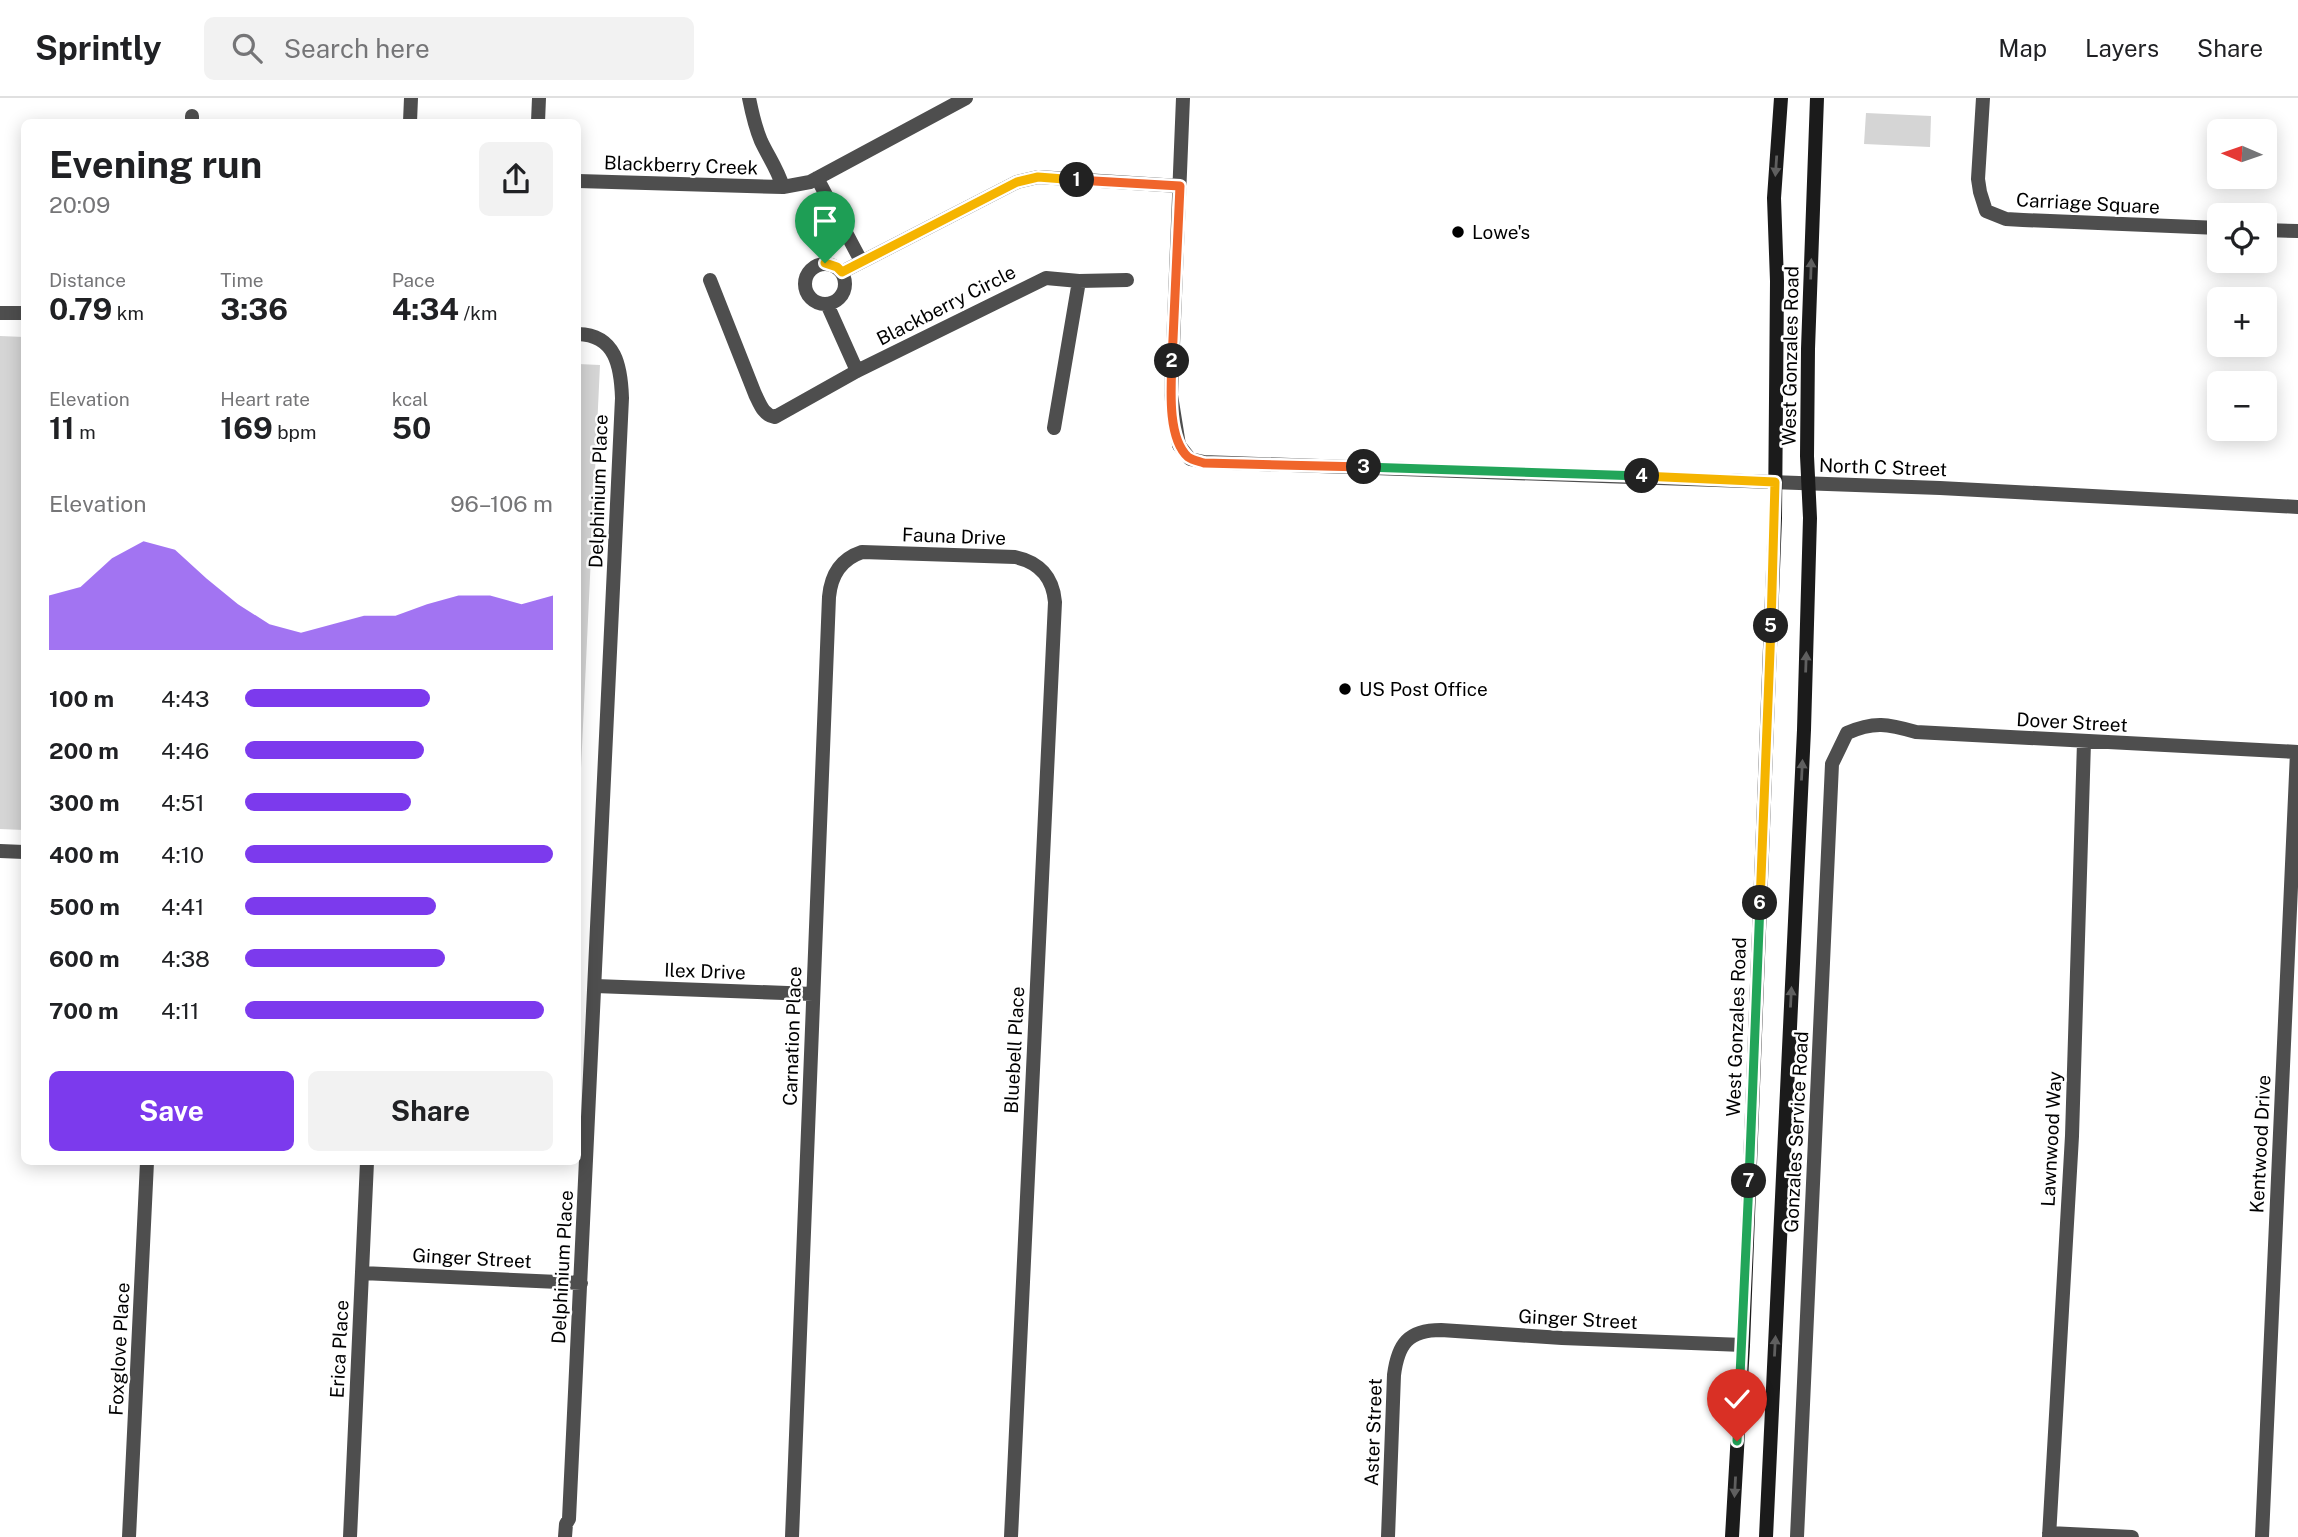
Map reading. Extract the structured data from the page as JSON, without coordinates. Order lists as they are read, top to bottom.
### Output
{
  "streets": {
    "main road": ["West Gonzales Road"],
    "street": [
      "Blackberry Creek",
      "Carriage Square",
      "Blackberry Circle",
      "North C Street",
      "Delphinium Place",
      "Fauna Drive",
      "Dover Street",
      "Ilex Drive",
      "Carnation Place",
      "Bluebell Place",
      "Gonzales Service Road",
      "Lawnwood Way",
      "Kentwood Drive",
      "Ginger Street",
      "Foxglove Place",
      "Erica Place",
      "Aster Street"
    ]
  },
  "crossings": [
    ["West Gonzales Road", "North C Street"],
    ["West Gonzales Road", "Ginger Street"],
    ["Delphinium Place", "Ilex Drive"],
    ["Delphinium Place", "Ginger Street"],
    ["Fauna Drive", "Carnation Place"],
    ["Fauna Drive", "Bluebell Place"],
    ["Dover Street", "Gonzales Service Road"],
    ["Dover Street", "Lawnwood Way"],
    ["Dover Street", "Kentwood Drive"],
    ["Ilex Drive", "Carnation Place"],
    ["Ginger Street", "Erica Place"],
    ["Ginger Street", "Aster Street"]
  ],
  "places": ["Lowe's", "US Post Office"],
  "north": "left",
  "page": {
    "header": "Sprintly",
    "search": "Search here",
    "nav": ["Map", "Layers", "Share"],
    "map_buttons": ["+", "−"],
    "heading": ["Evening run", "20:09"],
    "pins": [
      "1",
      "2",
      "3",
      "4",
      "5",
      "6",
      "7"
    ],
    "stats": [
      ["Distance", "0.79 km"],
      ["Time", "3:36"],
      ["Pace", "4:34 /km"],
      ["Elevation", "11 m"],
      ["Heart rate", "169 bpm"],
      ["kcal", "50"]
    ],
    "chart": ["Elevation", "96–106 m"],
    "list": [
      {
        "name": "100 m",
        "note": "4:43"
      },
      {
        "name": "200 m",
        "note": "4:46"
      },
      {
        "name": "300 m",
        "note": "4:51"
      },
      {
        "name": "400 m",
        "note": "4:10"
      },
      {
        "name": "500 m",
        "note": "4:41"
      },
      {
        "name": "600 m",
        "note": "4:38"
      },
      {
        "name": "700 m",
        "note": "4:11"
      }
    ],
    "buttons": ["Save", "Share"]
  }
}
